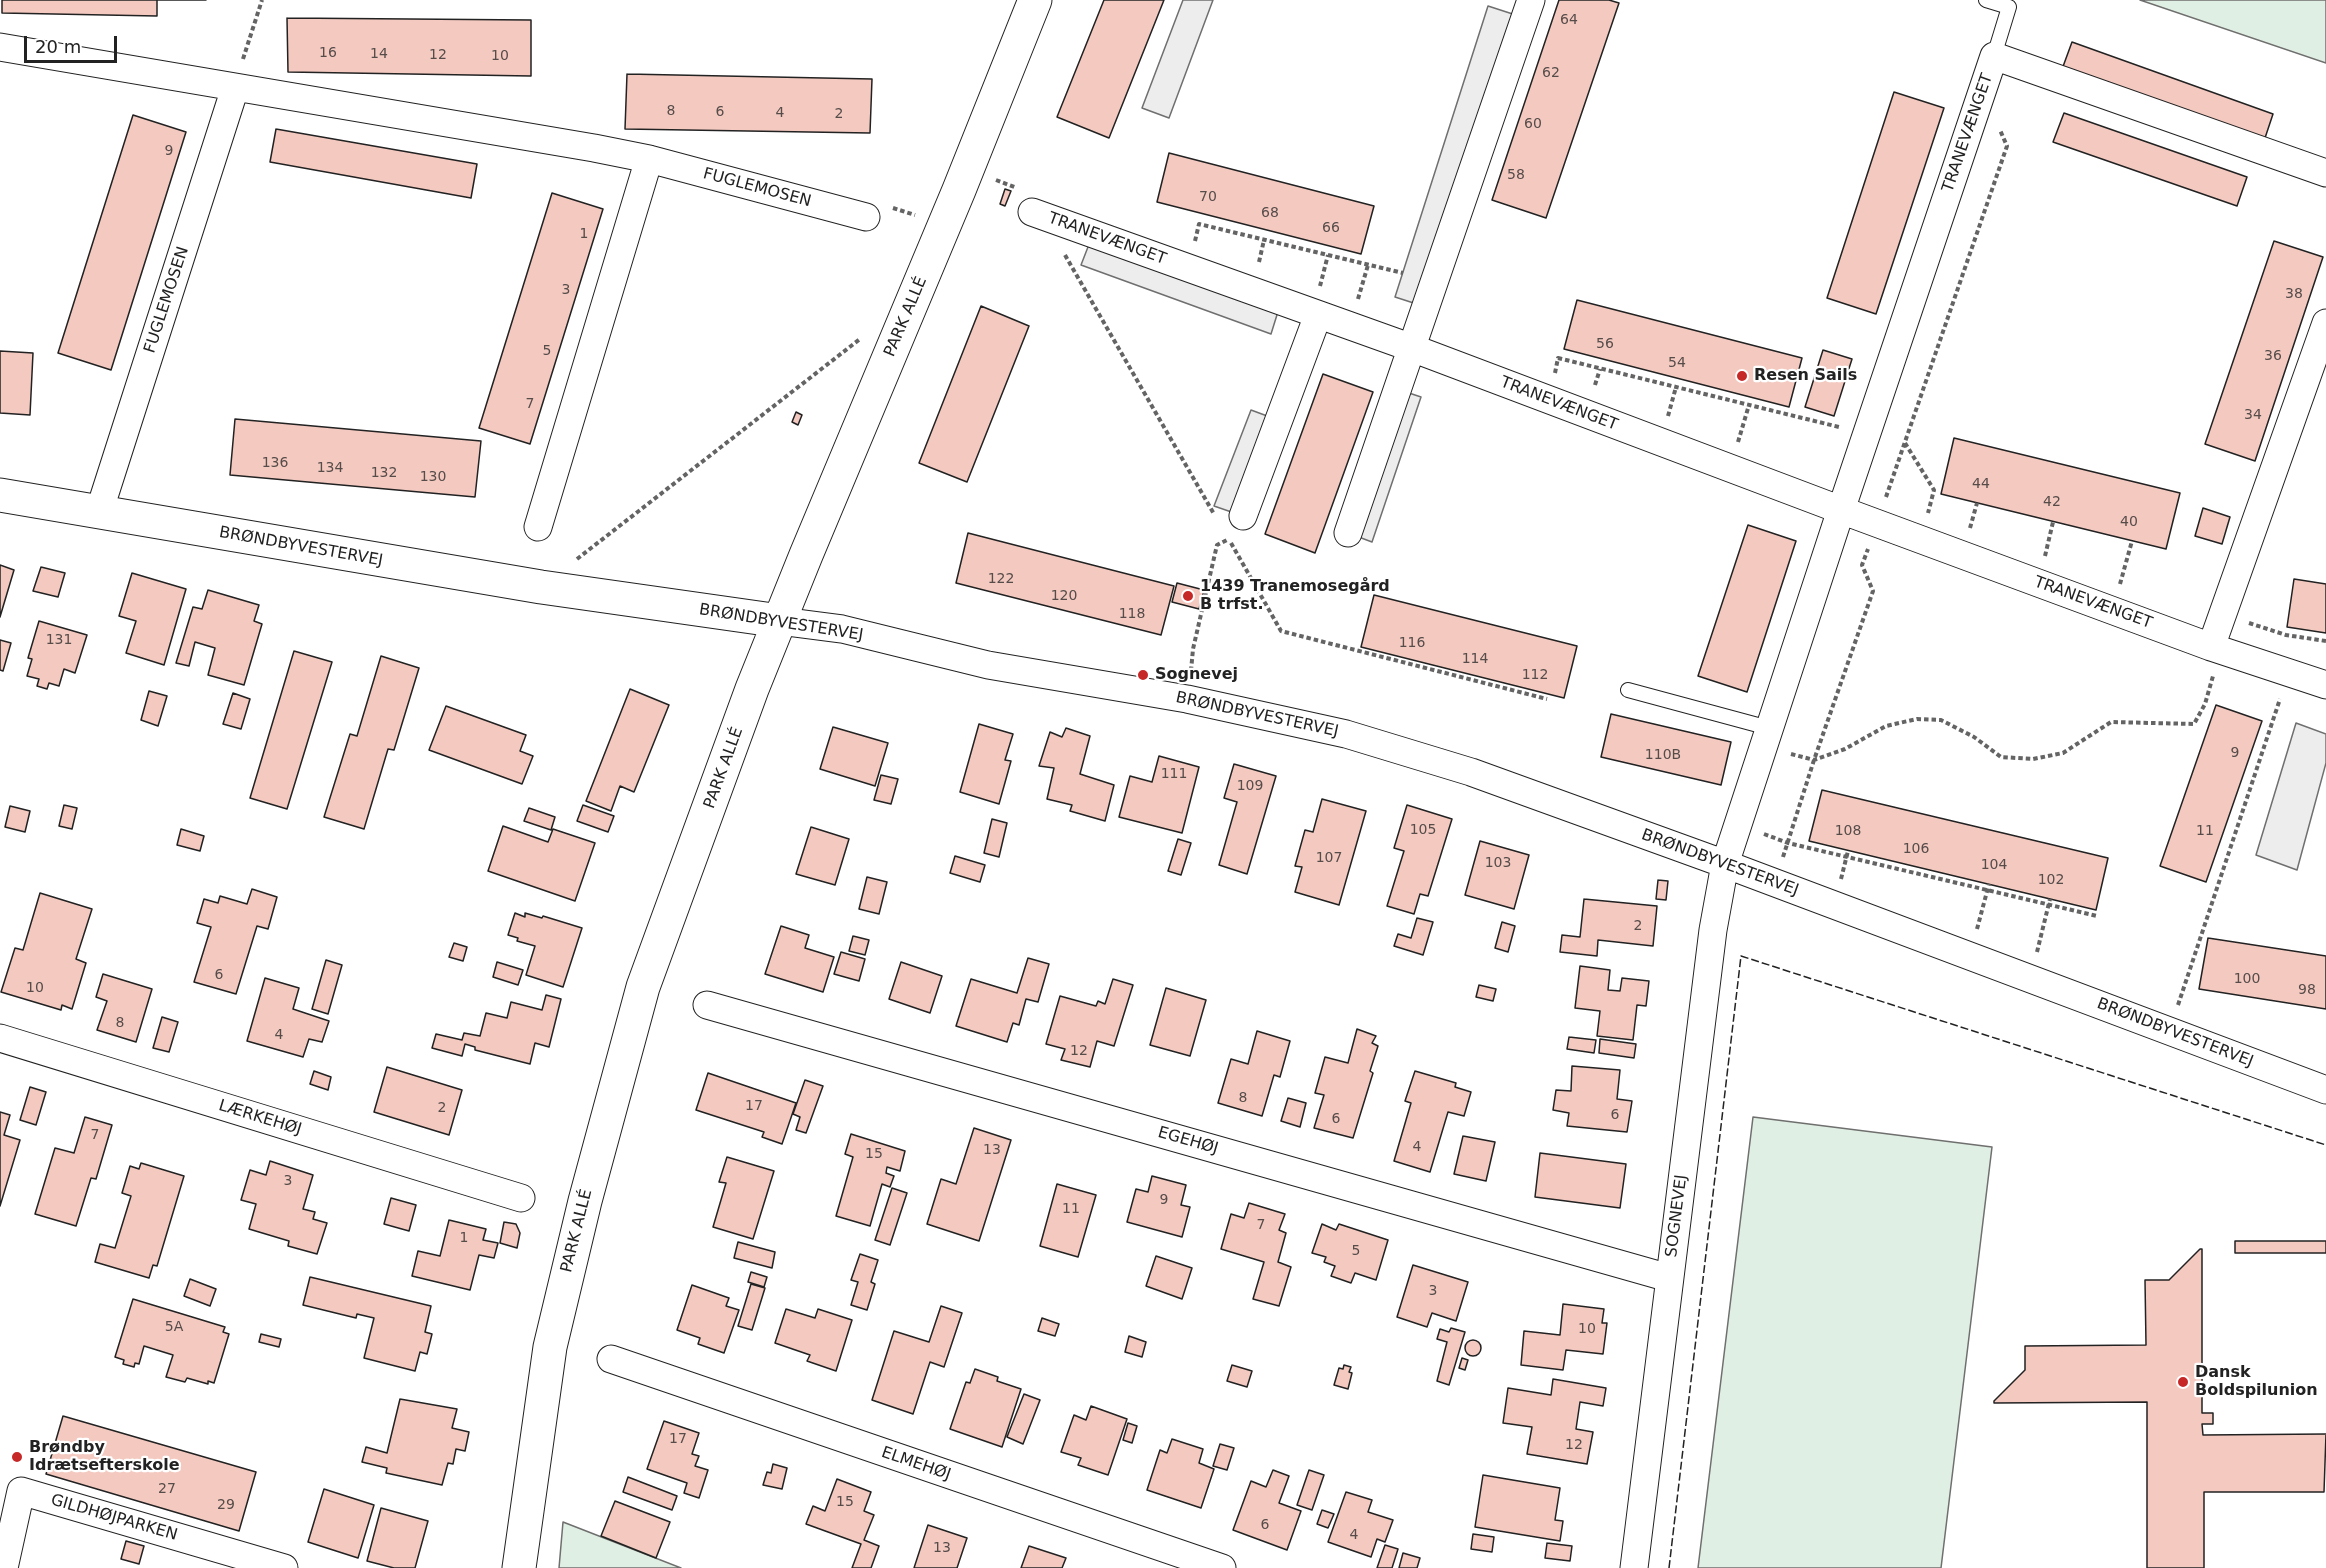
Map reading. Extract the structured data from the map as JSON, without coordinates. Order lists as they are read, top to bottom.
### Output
{
  "streets": {
    "street": [
      "TRANEVÆNGET",
      "FUGLEMOSEN",
      "PARK ALLÉ",
      "BRØNDBYVESTERVEJ",
      "LÆRKEHØJ",
      "EGEHØJ",
      "SOGNEVEJ",
      "ELMEHØJ",
      "GILDHØJPARKEN"
    ]
  },
  "crossings": [
    ["TRANEVÆNGET", "BRØNDBYVESTERVEJ"],
    ["TRANEVÆNGET", "SOGNEVEJ"],
    ["FUGLEMOSEN", "BRØNDBYVESTERVEJ"],
    ["PARK ALLÉ", "BRØNDBYVESTERVEJ"],
    ["BRØNDBYVESTERVEJ", "SOGNEVEJ"],
    ["EGEHØJ", "SOGNEVEJ"]
  ],
  "places": [
    "Resen Sails",
    "1439 Tranemosegård B trfst.",
    "Sognevej",
    "Dansk Boldspilunion",
    "Brøndby Idrætsefterskole"
  ],
  "house_numbers": [
    "64",
    "16",
    "14",
    "12",
    "10",
    "62",
    "8",
    "6",
    "4",
    "2",
    "60",
    "9",
    "58",
    "70",
    "68",
    "66",
    "1",
    "3",
    "38",
    "56",
    "5",
    "36",
    "54",
    "7",
    "34",
    "136",
    "134",
    "132",
    "130",
    "44",
    "42",
    "40",
    "122",
    "120",
    "118",
    "131",
    "116",
    "114",
    "112",
    "9",
    "110B",
    "111",
    "109",
    "105",
    "108",
    "11",
    "106",
    "107",
    "103",
    "104",
    "102",
    "2",
    "6",
    "100",
    "10",
    "98",
    "8",
    "4",
    "12",
    "8",
    "17",
    "2",
    "6",
    "6",
    "7",
    "4",
    "13",
    "15",
    "3",
    "9",
    "11",
    "7",
    "1",
    "5",
    "3",
    "5A",
    "10",
    "17",
    "12",
    "27",
    "15",
    "29",
    "6",
    "4",
    "13"
  ],
  "scale_bar": "20 m"
}
